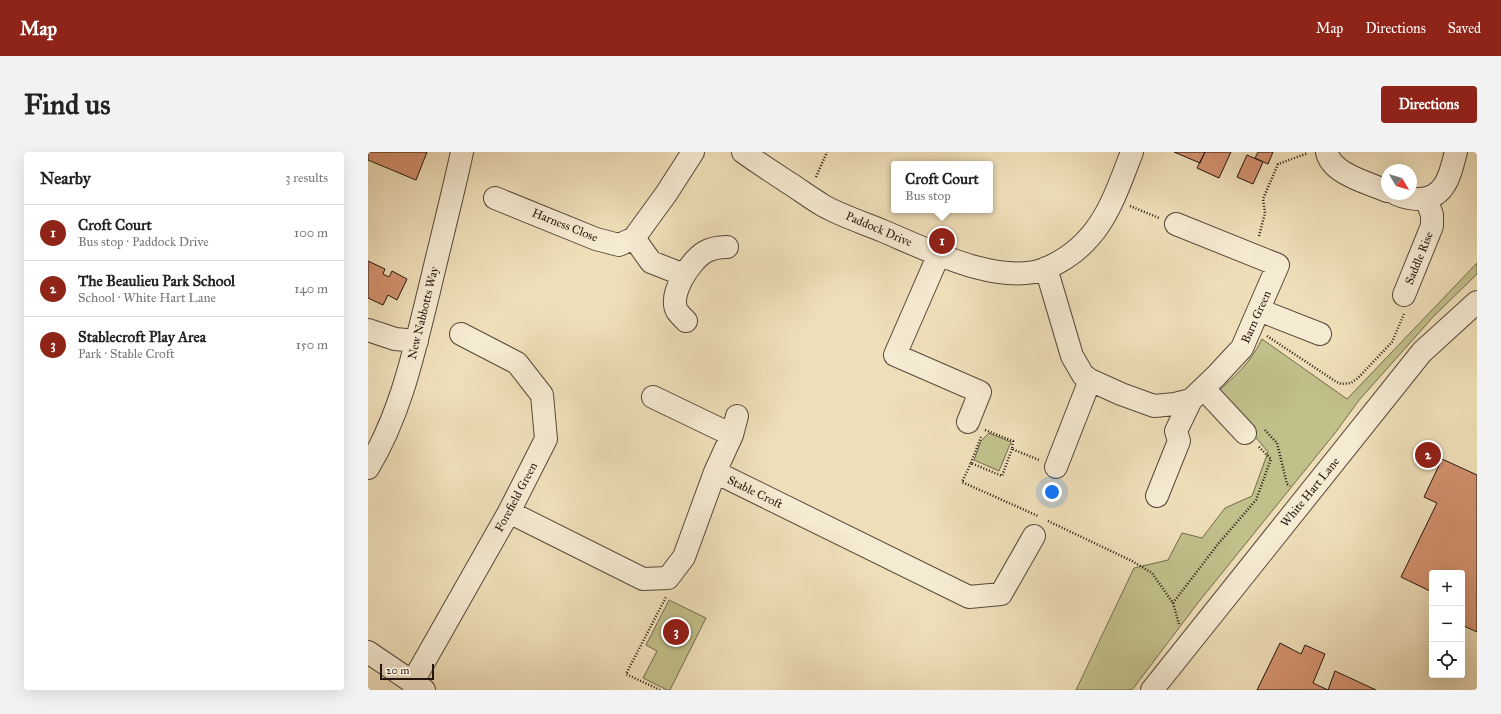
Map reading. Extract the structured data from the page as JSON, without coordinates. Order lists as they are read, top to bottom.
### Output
{
  "streets": {
    "street": [
      "Harness Close",
      "Paddock Drive",
      "Saddle Rise",
      "New Nabbotts Way",
      "Barn Green",
      "Stable Croft",
      "White Hart Lane",
      "Forefield Green"
    ]
  },
  "scale_bar": "20 m",
  "north": "bottom right",
  "page": {
    "header": "Map",
    "nav": ["Map", "Directions", "Saved"],
    "buttons": "Directions",
    "title": "Find us",
    "heading": ["Nearby", "3 results"],
    "popup": ["Croft Court", "Bus stop"],
    "list": [
      {
        "mark": "1",
        "name": "Croft Court",
        "note": "Bus stop · Paddock Drive",
        "value": "100 m"
      },
      {
        "mark": "2",
        "name": "The Beaulieu Park School",
        "note": "School · White Hart Lane",
        "value": "140 m"
      },
      {
        "mark": "3",
        "name": "Stablecroft Play Area",
        "note": "Park · Stable Croft",
        "value": "150 m"
      }
    ],
    "pins": ["1", "2", "3"],
    "map_buttons": ["+", "−"],
    "scale": "20 m"
  }
}
